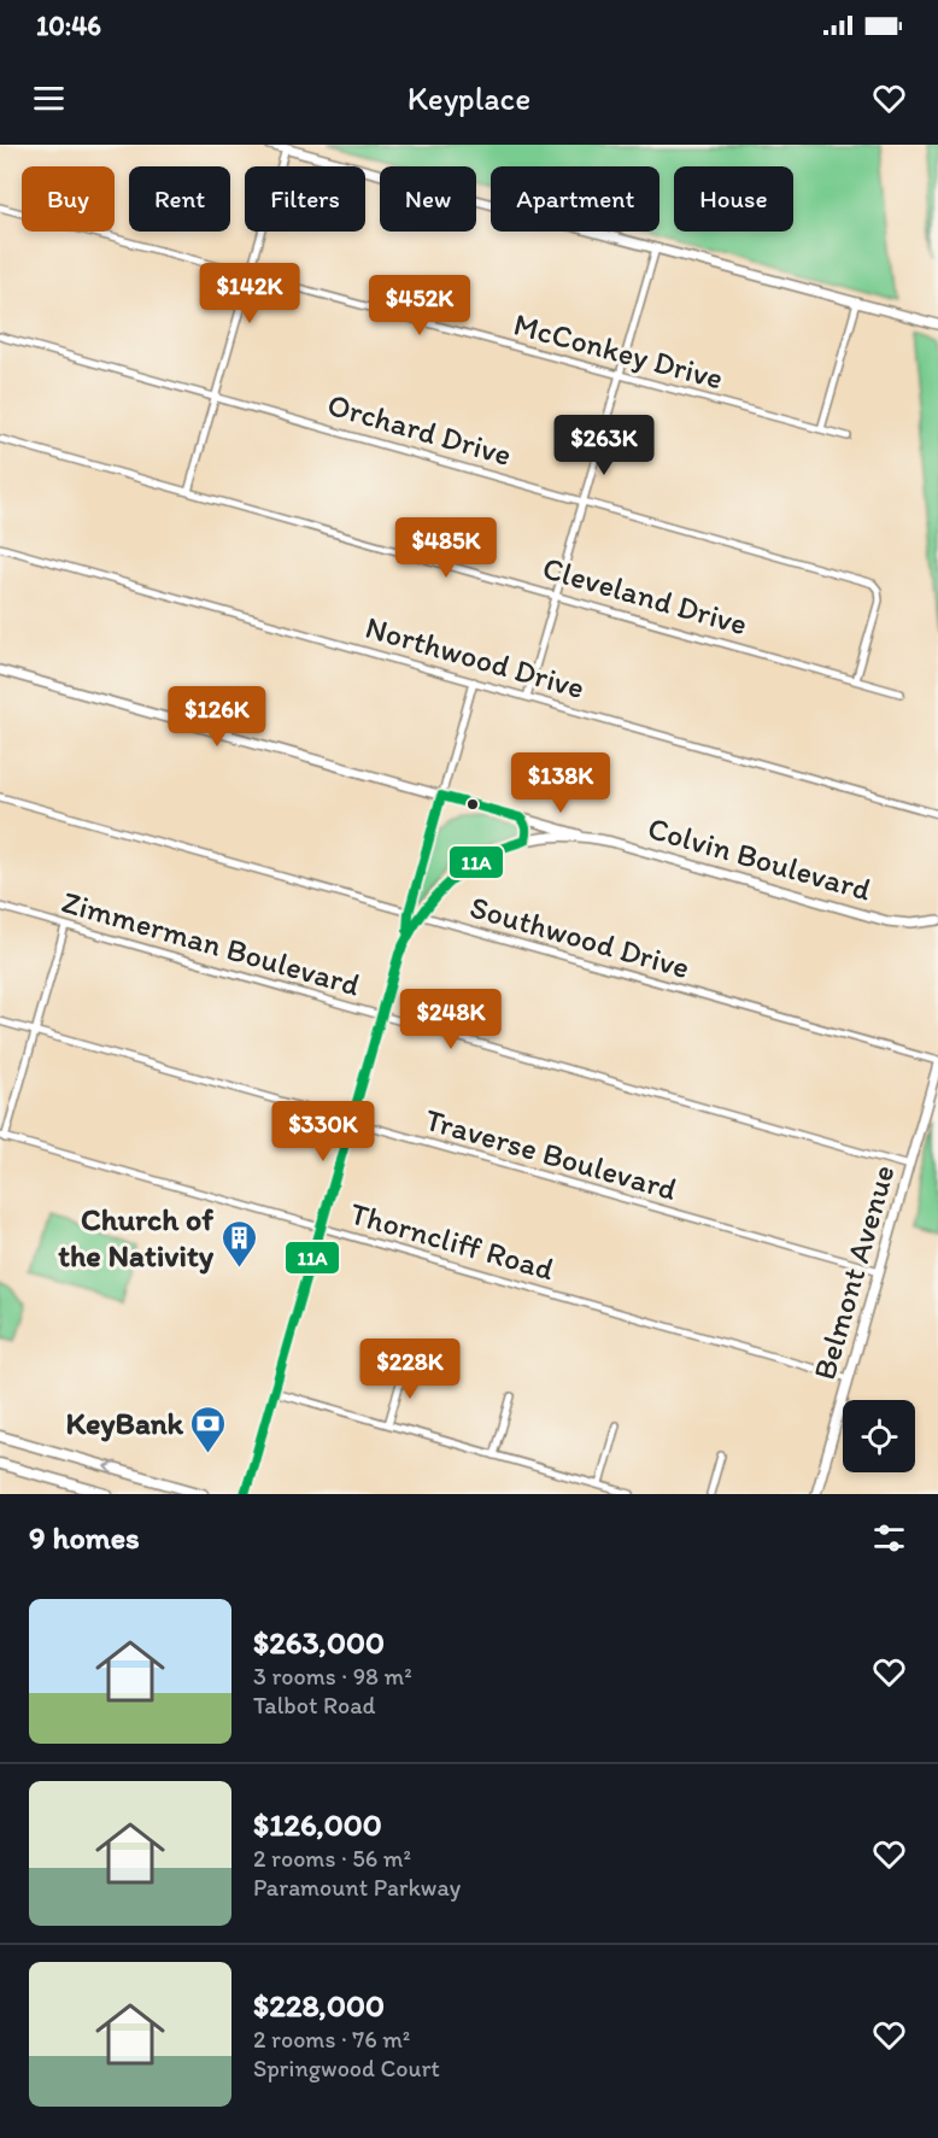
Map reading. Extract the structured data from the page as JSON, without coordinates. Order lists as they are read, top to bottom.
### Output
{
  "streets": {
    "street": [
      "McConkey Drive",
      "Orchard Drive",
      "Cleveland Drive",
      "Northwood Drive",
      "Colvin Boulevard",
      "Southwood Drive",
      "Zimmerman Boulevard",
      "Traverse Boulevard",
      "Thorncliff Road",
      "Belmont Avenue"
    ]
  },
  "crossings": [
    ["Orchard Drive", "Cleveland Drive"],
    ["Colvin Boulevard", "Southwood Drive"],
    ["Colvin Boulevard", "Zimmerman Boulevard"],
    ["Colvin Boulevard", "Traverse Boulevard"],
    ["Colvin Boulevard", "Thorncliff Road"],
    ["Southwood Drive", "Belmont Avenue"],
    ["Zimmerman Boulevard", "Belmont Avenue"],
    ["Traverse Boulevard", "Belmont Avenue"],
    ["Thorncliff Road", "Belmont Avenue"]
  ],
  "places": {
    "building": ["Church of the Nativity"],
    "bank": ["KeyBank"]
  },
  "lines": ["transit line 11A"],
  "page": {
    "status": "10:46",
    "header": "Keyplace",
    "chip": [
      "Buy",
      "Rent",
      "Filters",
      "New",
      "Apartment",
      "House"
    ],
    "price": [
      "$142K",
      "$452K",
      "$263K",
      "$485K",
      "$126K",
      "$138K",
      "$248K",
      "$330K",
      "$228K"
    ],
    "heading": "9 homes",
    "list": [
      {
        "name": "$263,000",
        "note": "3 rooms · 98 m² · Talbot Road"
      },
      {
        "name": "$126,000",
        "note": "2 rooms · 56 m² · Paramount Parkway"
      },
      {
        "name": "$228,000",
        "note": "2 rooms · 76 m² · Springwood Court"
      }
    ]
  }
}
